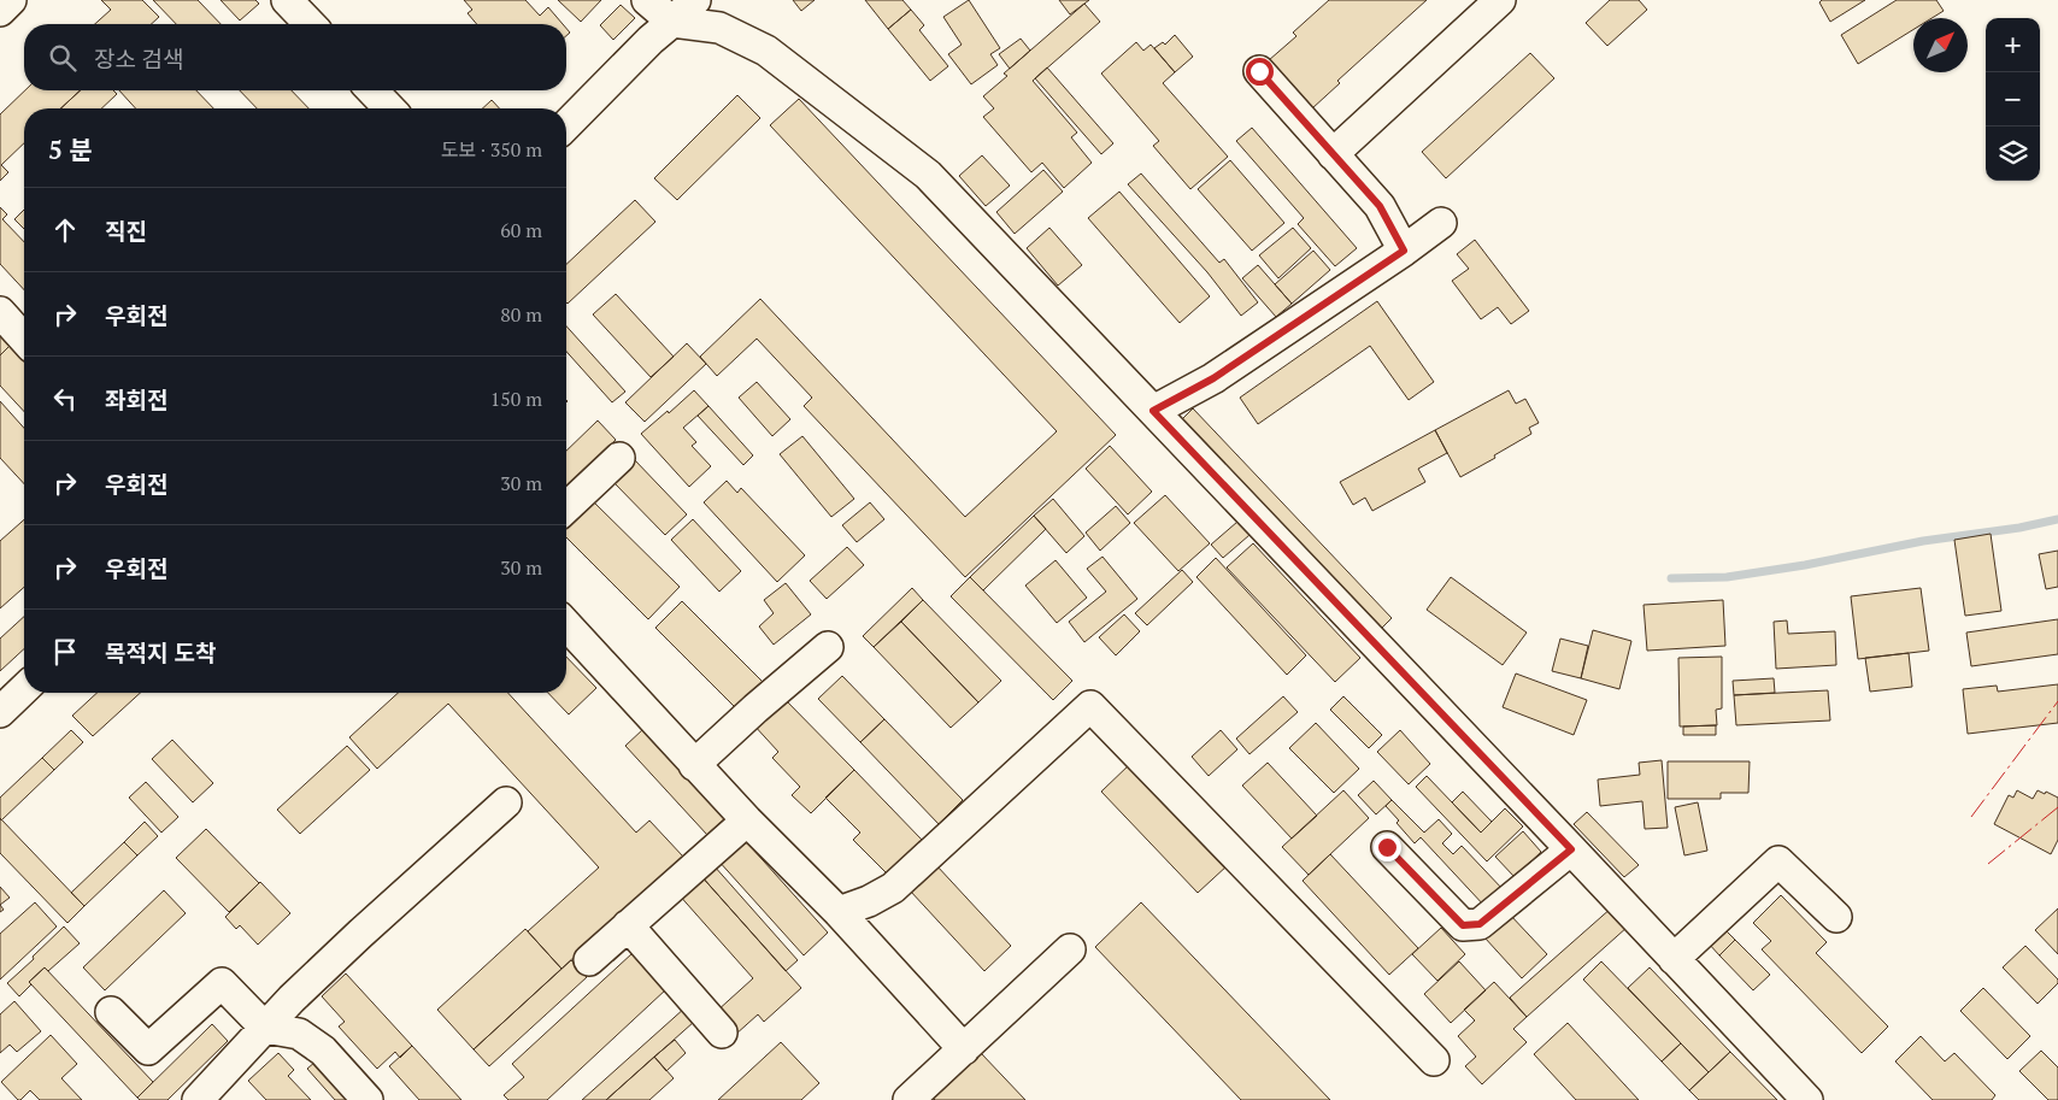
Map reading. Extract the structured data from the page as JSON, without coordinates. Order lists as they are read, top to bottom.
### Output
{
  "north": "top right",
  "page": {
    "map_buttons": ["+", "−"],
    "search": "장소 검색",
    "heading": ["5 분", "도보 · 350 m"],
    "list": [
      ["직진", "60 m"],
      ["우회전", "80 m"],
      ["좌회전", "150 m"],
      ["우회전", "30 m"],
      ["우회전", "30 m"],
      "목적지 도착"
    ]
  }
}
